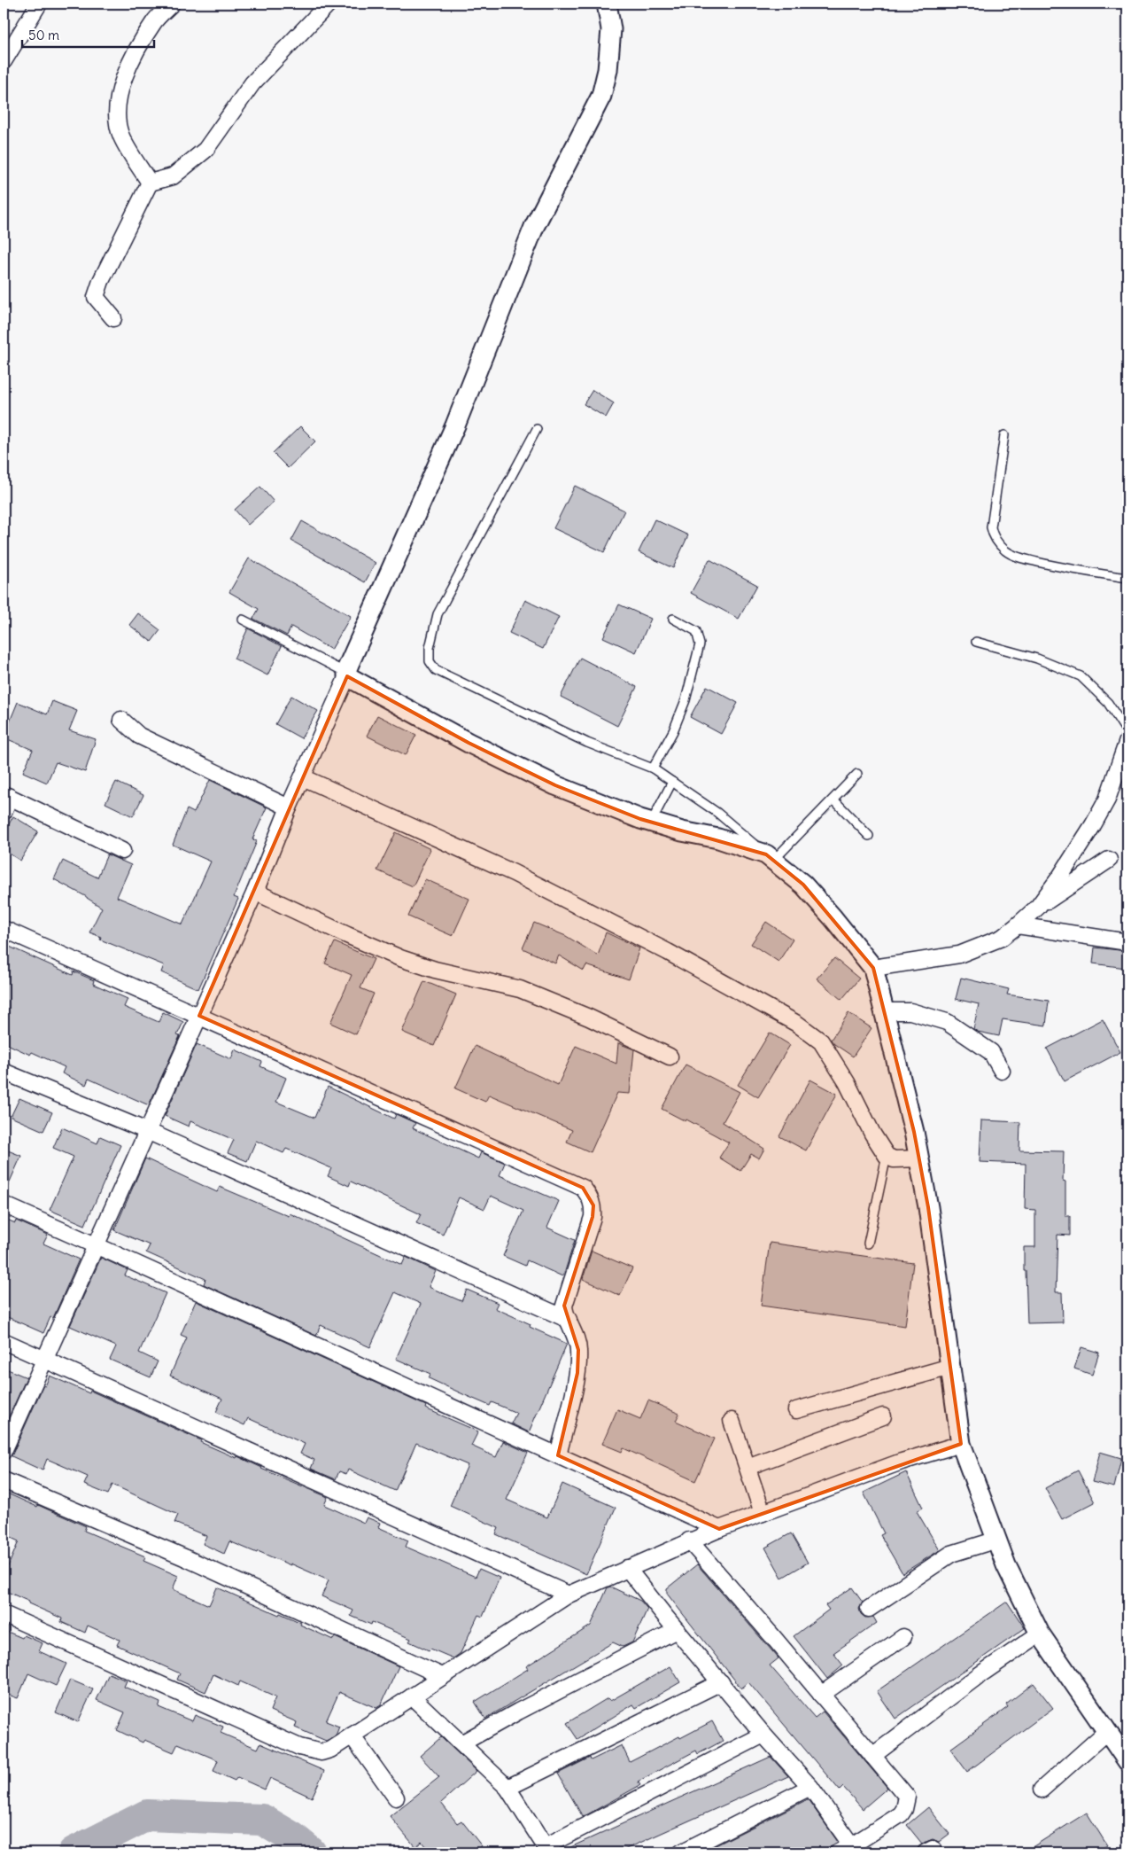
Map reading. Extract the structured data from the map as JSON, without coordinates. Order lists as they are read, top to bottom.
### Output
{
  "scale_bar": "50 m"
}
